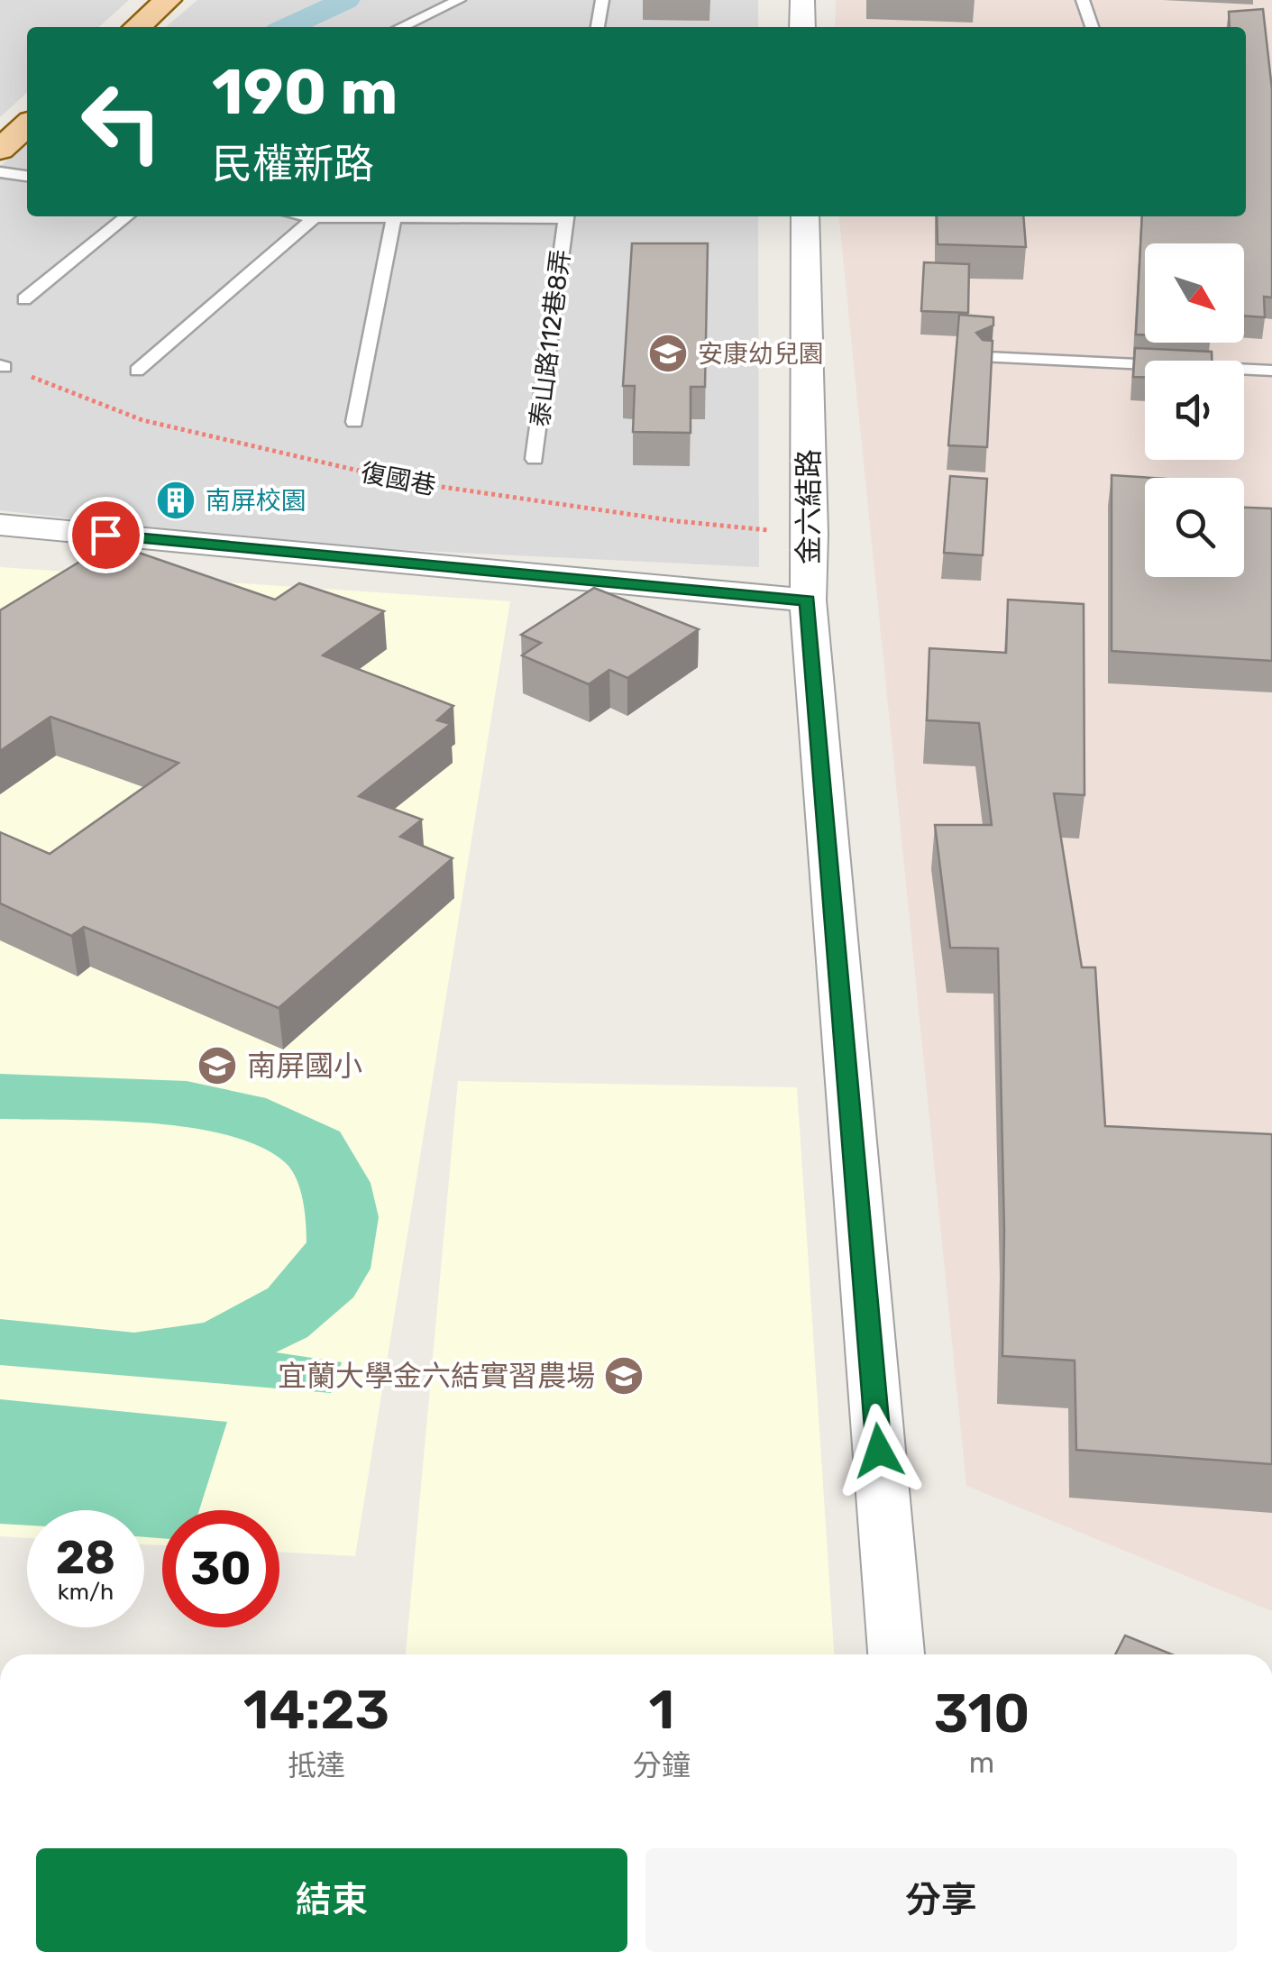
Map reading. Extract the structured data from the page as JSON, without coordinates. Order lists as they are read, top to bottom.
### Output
{
  "streets": {
    "street": ["金六結路"],
    "lane": ["泰山路112巷8弄"],
    "path": ["復國巷"]
  },
  "crossings": [
    ["復國巷", "金六結路"]
  ],
  "places": {
    "school or university": ["安康幼兒園", "南屏國小", "宜蘭大學金六結實習農場"],
    "building": ["南屏校園"]
  },
  "north": "bottom right",
  "page": {
    "turn": ["190 m", "民權新路"],
    "speed": "28 km/h",
    "limit": "30",
    "eta": [
      "14:23",
      "抵達",
      "1",
      "分鐘",
      "310",
      "m"
    ],
    "buttons": ["結束", "分享"]
  }
}
